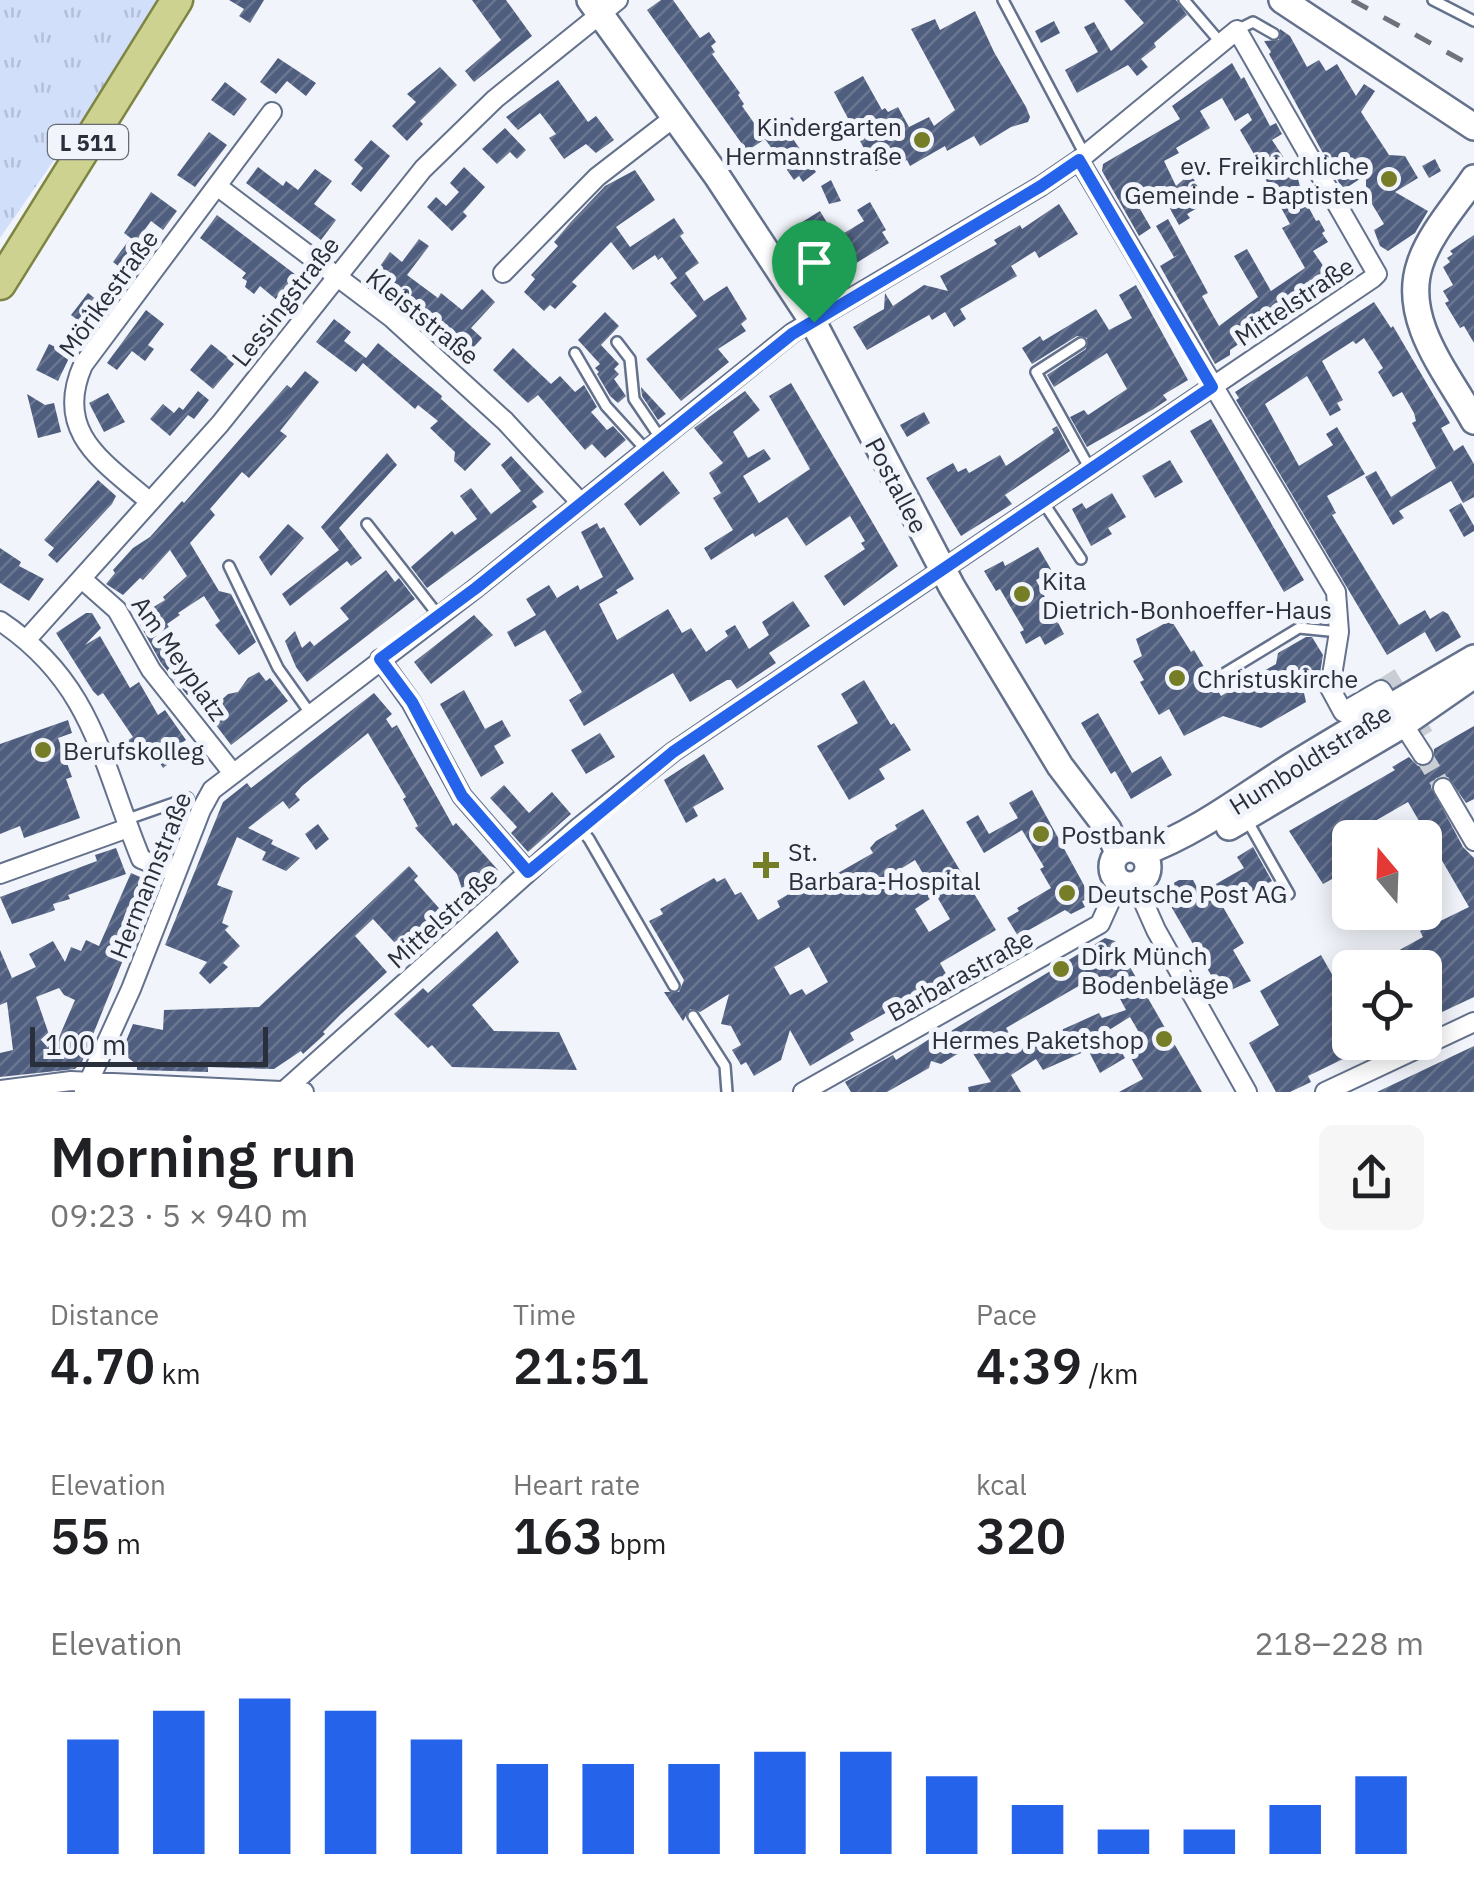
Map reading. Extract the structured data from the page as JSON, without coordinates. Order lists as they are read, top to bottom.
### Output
{
  "streets": {
    "main road": ["L 511"],
    "street": [
      "Mörikestraße",
      "Lessingstraße",
      "Mittelstraße",
      "Kleiststraße",
      "Postallee",
      "Am Meyplatz",
      "Humboldtstraße",
      "Hermannstraße",
      "Barbarastraße"
    ]
  },
  "crossings": [
    ["Mörikestraße", "Lessingstraße"],
    ["Mörikestraße", "Kleiststraße"],
    ["Lessingstraße", "Kleiststraße"],
    ["Lessingstraße", "Postallee"],
    ["Lessingstraße", "Am Meyplatz"],
    ["Mittelstraße", "Postallee"],
    ["Mittelstraße", "Hermannstraße"],
    ["Kleiststraße", "Hermannstraße"],
    ["Postallee", "Humboldtstraße"],
    ["Postallee", "Hermannstraße"],
    ["Postallee", "Barbarastraße"],
    ["Am Meyplatz", "Hermannstraße"],
    ["Humboldtstraße", "Barbarastraße"]
  ],
  "places": {
    "other": [
      "Kindergarten Hermannstraße",
      "ev. Freikirchliche Gemeinde - Baptisten",
      "Kita Dietrich-Bonhoeffer-Haus",
      "Christuskirche",
      "Berufskolleg",
      "Postbank",
      "Deutsche Post AG",
      "Dirk Münch Bodenbeläge",
      "Hermes Paketshop"
    ],
    "health": ["St. Barbara-Hospital"]
  },
  "scale_bar": "100 m",
  "north": "top",
  "page": {
    "scale": "100 m",
    "heading": ["Morning run", "09:23 · 5 × 940 m"],
    "stats": [
      ["Distance", "4.70 km"],
      ["Time", "21:51"],
      ["Pace", "4:39 /km"],
      ["Elevation", "55 m"],
      ["Heart rate", "163 bpm"],
      ["kcal", "320"]
    ],
    "chart": ["Elevation", "218–228 m"]
  }
}
